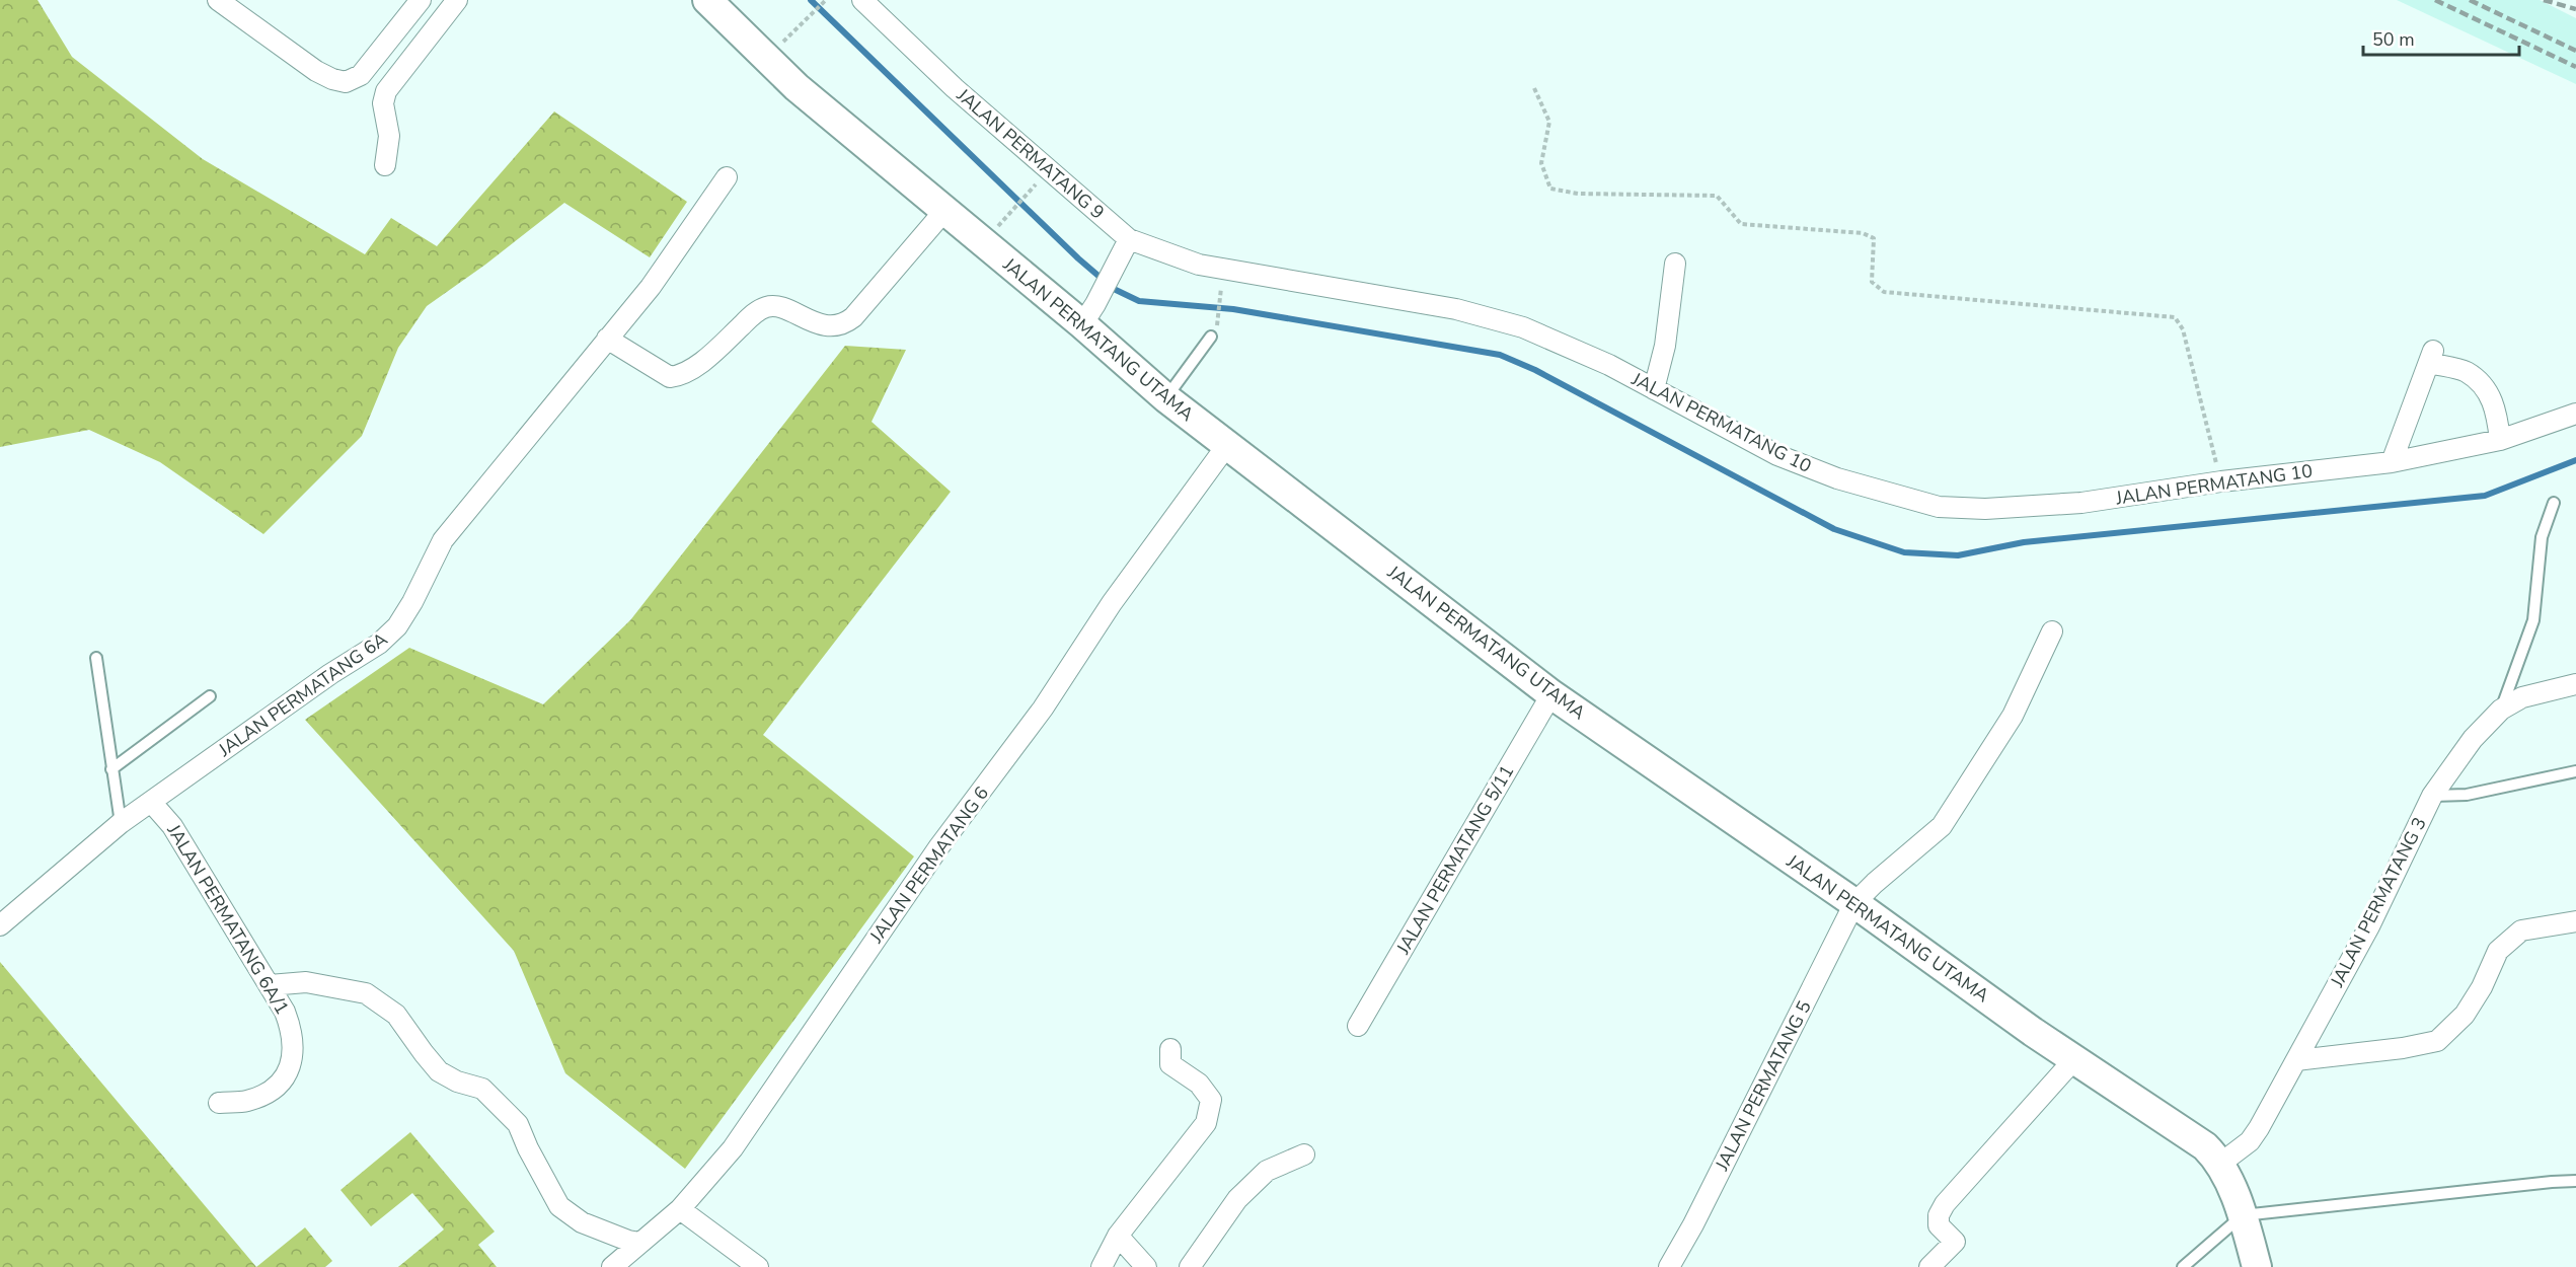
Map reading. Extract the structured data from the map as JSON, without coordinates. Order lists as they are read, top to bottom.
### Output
{
  "streets": {
    "street": [
      "JALAN PERMATANG 9",
      "JALAN PERMATANG UTAMA",
      "JALAN PERMATANG 10",
      "JALAN PERMATANG 6A",
      "JALAN PERMATANG 5/11",
      "JALAN PERMATANG 6",
      "JALAN PERMATANG 3",
      "JALAN PERMATANG 6A/1",
      "JALAN PERMATANG 5"
    ]
  },
  "crossings": [
    ["JALAN PERMATANG 9", "JALAN PERMATANG 10"],
    ["JALAN PERMATANG UTAMA", "JALAN PERMATANG 5/11"],
    ["JALAN PERMATANG UTAMA", "JALAN PERMATANG 6"],
    ["JALAN PERMATANG UTAMA", "JALAN PERMATANG 3"],
    ["JALAN PERMATANG UTAMA", "JALAN PERMATANG 5"],
    ["JALAN PERMATANG 6A", "JALAN PERMATANG 6A/1"]
  ],
  "scale_bar": "50 m"
}
